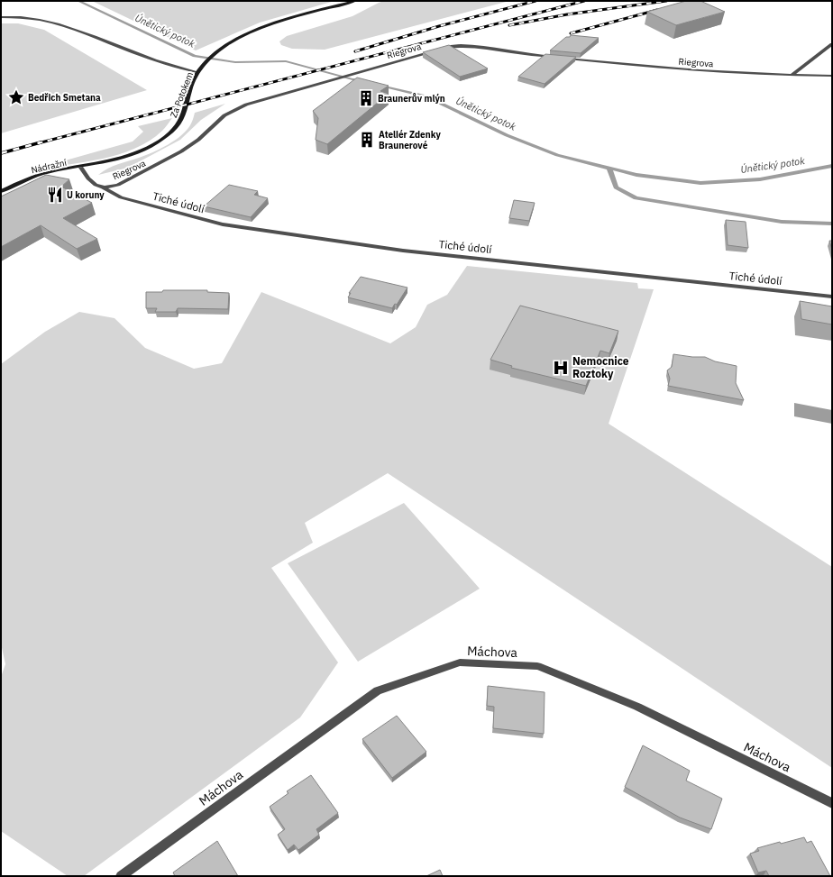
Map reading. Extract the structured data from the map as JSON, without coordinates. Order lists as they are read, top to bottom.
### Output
{
  "streets": {
    "main road": ["Za Potokem", "Nádražní"],
    "street": ["Riegrova", "Tiché údolí", "Máchova"]
  },
  "crossings": [
    ["Riegrova", "Za Potokem"],
    ["Riegrova", "Nádražní"],
    ["Riegrova", "Tiché údolí"],
    ["Za Potokem", "Nádražní"]
  ],
  "water": ["Únětický potok"],
  "places": {
    "place": ["Bedřich Smetana"],
    "building": ["Braunerův mlýn", "Ateliér Zdenky Braunerové"],
    "restaurant": ["U koruny"],
    "hospital": ["Nemocnice Roztoky"]
  }
}
